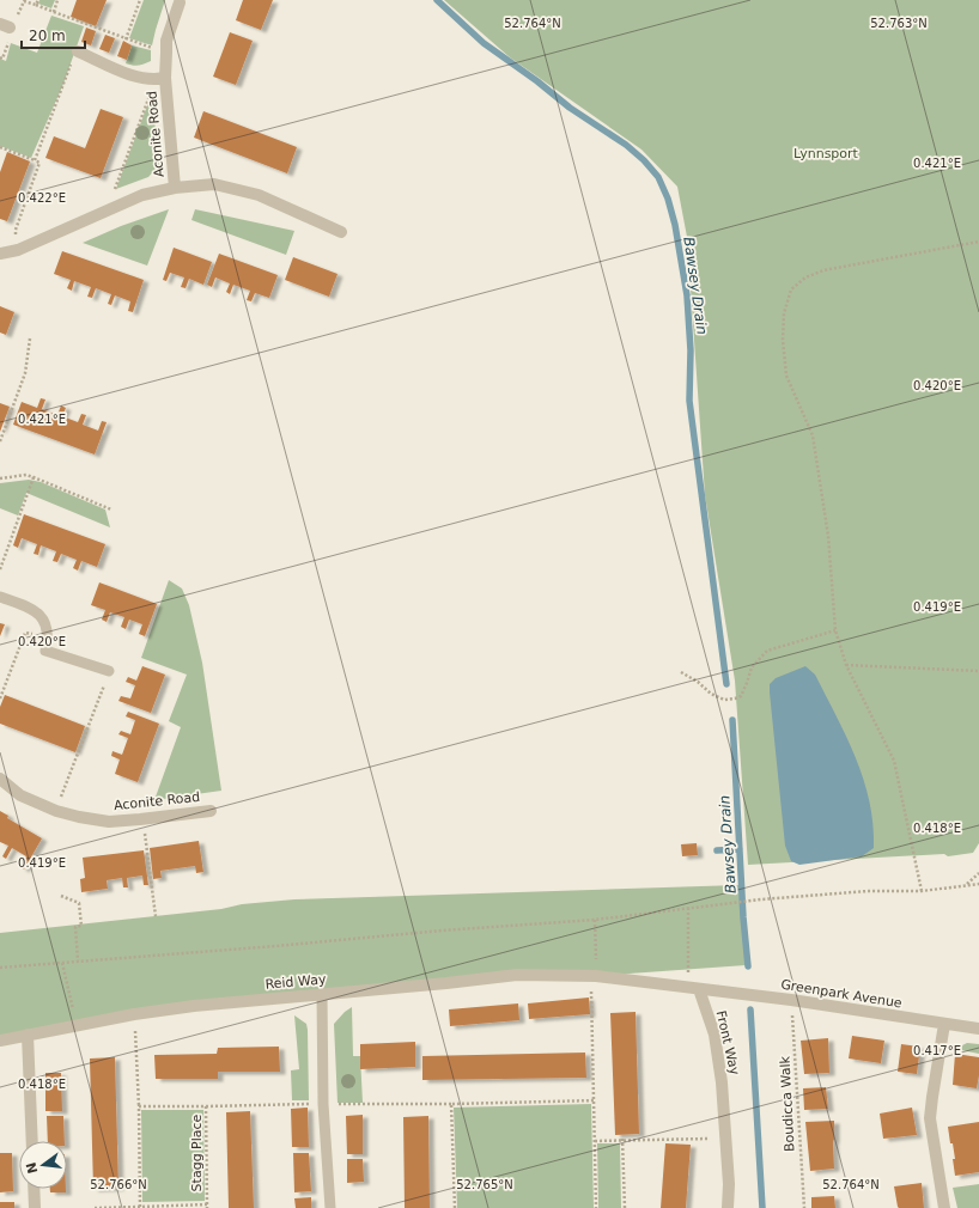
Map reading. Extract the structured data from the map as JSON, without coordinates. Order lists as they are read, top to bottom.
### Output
{
  "streets": {
    "street": [
      "Aconite Road",
      "Reid Way",
      "Greenpark Avenue",
      "Front Way"
    ],
    "path": ["Boudicca Walk", "Stagg Place"]
  },
  "crossings": [
    ["Greenpark Avenue", "Front Way"],
    ["Greenpark Avenue", "Boudicca Walk"]
  ],
  "water": ["Bawsey Drain"],
  "parks": ["Lynnsport"],
  "scale_bar": "20 m",
  "north": "left",
  "coordinates": [
    "52.763°N",
    "52.764°N",
    "0.421°E",
    "0.422°E",
    "0.420°E",
    "0.419°E",
    "0.418°E",
    "0.417°E",
    "52.766°N",
    "52.765°N"
  ]
}
